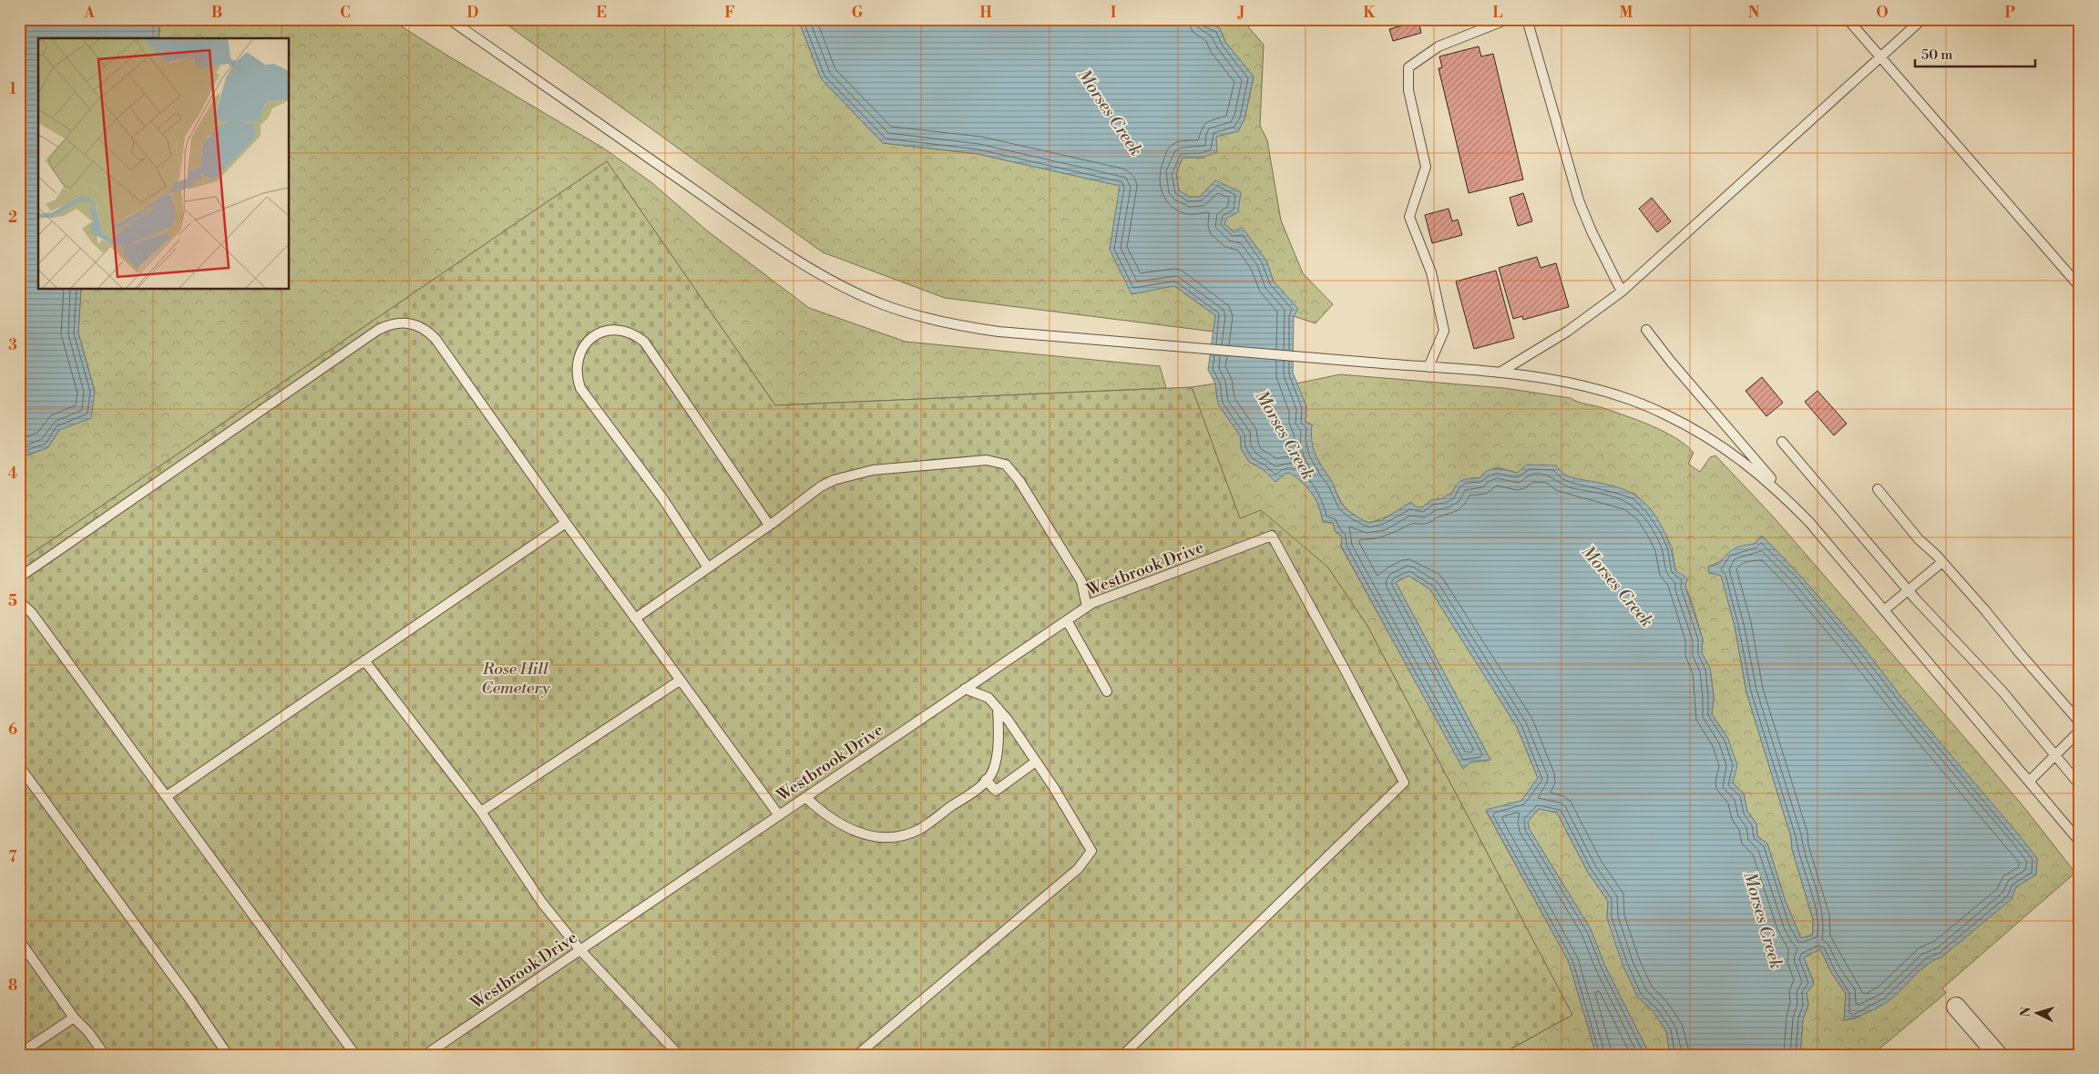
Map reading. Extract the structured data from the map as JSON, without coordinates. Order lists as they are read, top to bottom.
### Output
{
  "streets": {
    "lane": ["Westbrook Drive"]
  },
  "water": ["Morses Creek"],
  "parks": ["Rose Hill Cemetery"],
  "scale_bar": "50 m",
  "north": "left",
  "grid": {
    "columns": [
      "A",
      "B",
      "C",
      "D",
      "E",
      "F",
      "G",
      "H",
      "I",
      "J",
      "K",
      "L",
      "M",
      "N",
      "O",
      "P"
    ],
    "rows": [
      "1",
      "2",
      "3",
      "4",
      "5",
      "6",
      "7",
      "8"
    ]
  }
}
